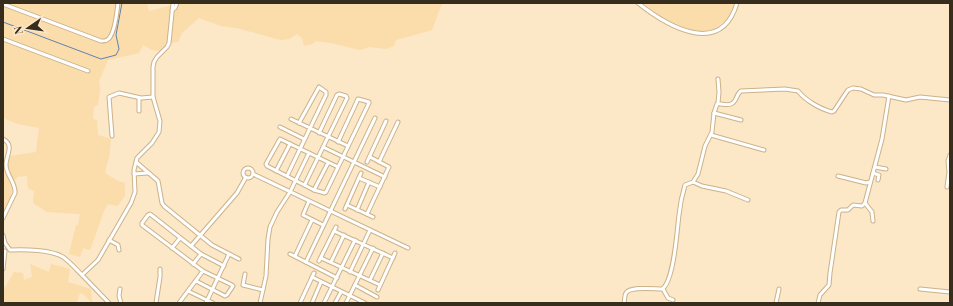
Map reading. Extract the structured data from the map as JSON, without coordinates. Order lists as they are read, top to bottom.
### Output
{
  "north": "left"
}
